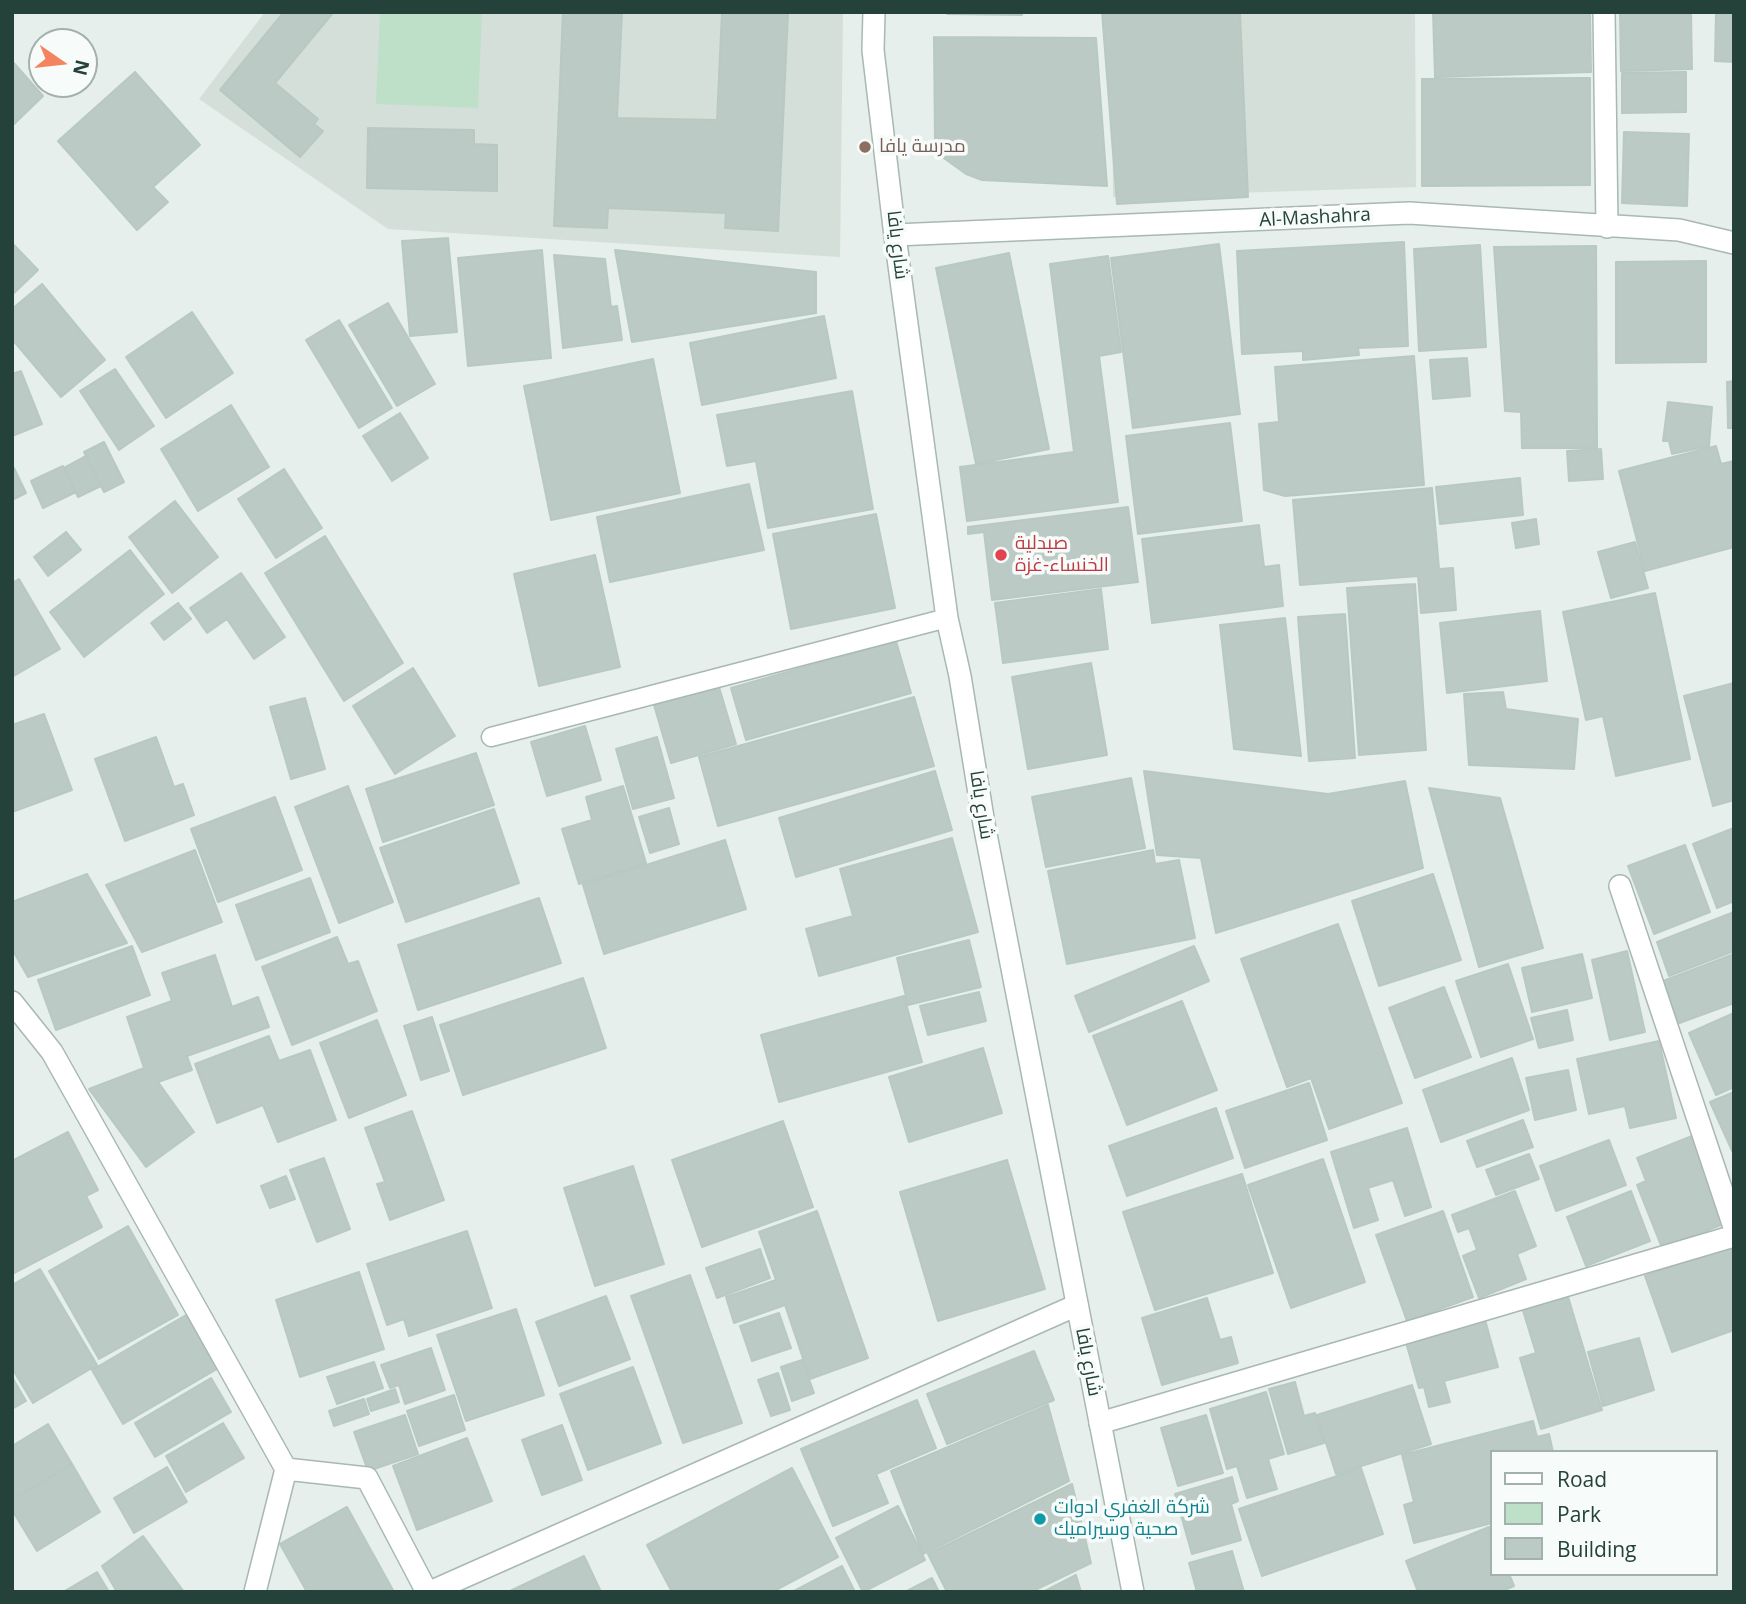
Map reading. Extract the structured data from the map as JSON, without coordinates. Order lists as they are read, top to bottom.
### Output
{
  "streets": {
    "street": ["Al-Mashahra", "شارع يافا"]
  },
  "crossings": [
    ["Al-Mashahra", "شارع يافا"]
  ],
  "places": ["مدرسة يافا", "صيدلية الخنساء-غزة", "شركة الغفري ادوات صحية وسيراميك"],
  "legend": ["Road", "Park", "Building"],
  "north": "right"
}
